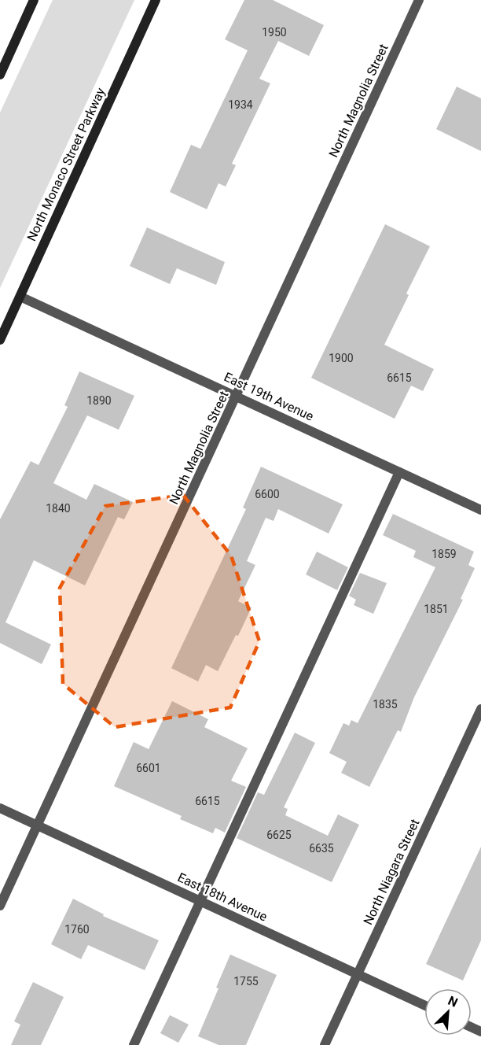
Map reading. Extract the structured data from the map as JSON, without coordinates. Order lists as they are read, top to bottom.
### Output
{
  "streets": {
    "main road": ["North Monaco Street Parkway"],
    "street": [
      "North Magnolia Street",
      "East 19th Avenue",
      "North Niagara Street",
      "East 18th Avenue"
    ]
  },
  "crossings": [
    ["North Magnolia Street", "East 19th Avenue"],
    ["North Magnolia Street", "East 18th Avenue"],
    ["North Monaco Street Parkway", "East 19th Avenue"],
    ["North Niagara Street", "East 18th Avenue"]
  ],
  "house_numbers": [
    "1950",
    "1934",
    "1900",
    "6615",
    "1890",
    "6600",
    "1840",
    "1859",
    "1851",
    "1835",
    "6601",
    "6615",
    "6625",
    "6635",
    "1760",
    "1755"
  ],
  "north": "top right"
}
